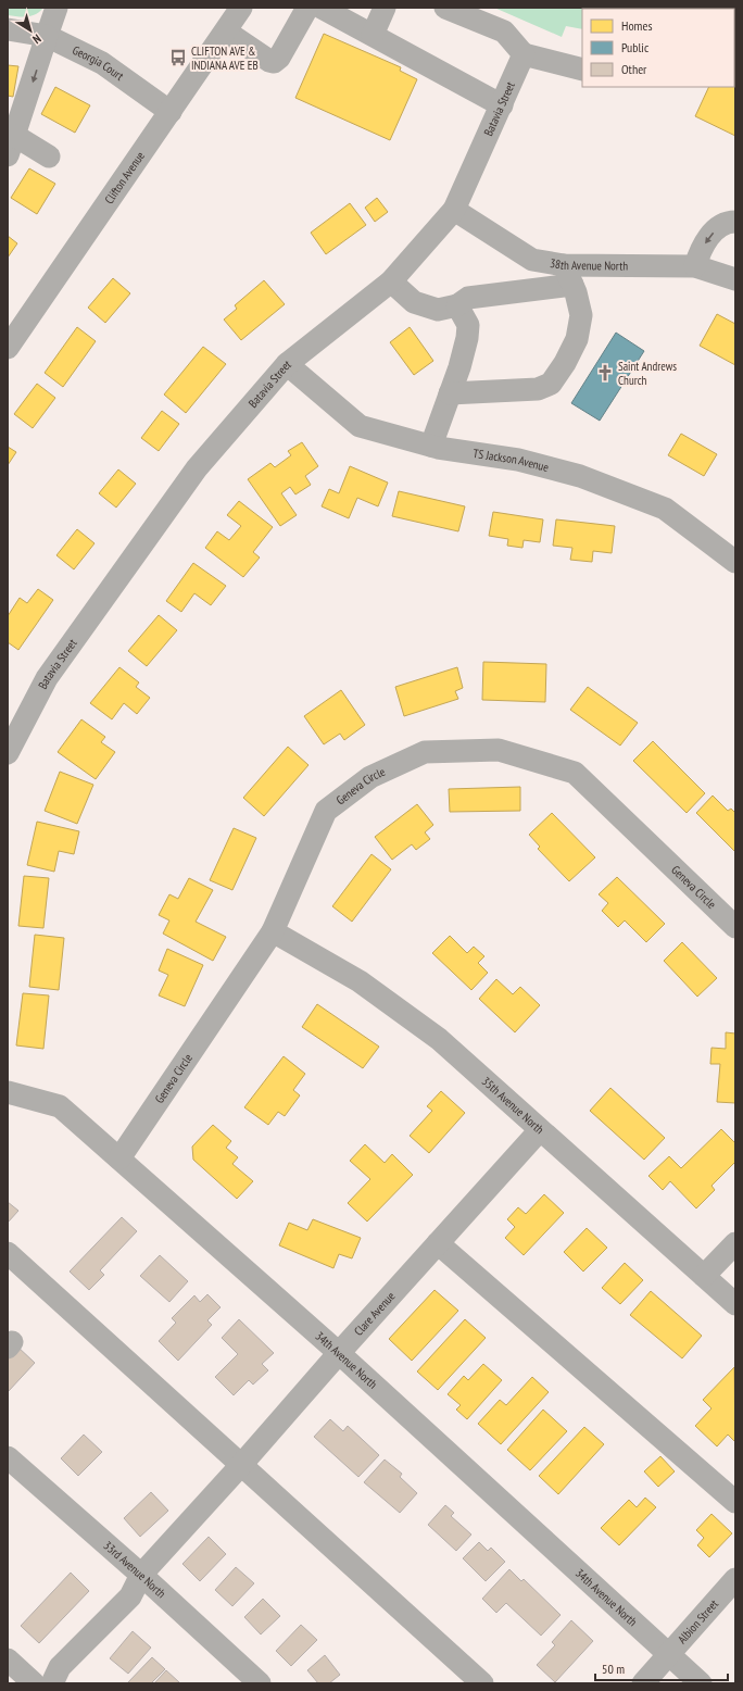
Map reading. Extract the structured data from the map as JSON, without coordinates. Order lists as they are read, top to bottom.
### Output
{
  "streets": {
    "street": [
      "Georgia Court",
      "Batavia Street",
      "Clifton Avenue",
      "38th Avenue North",
      "TS Jackson Avenue",
      "Geneva Circle",
      "35th Avenue North",
      "Clare Avenue",
      "34th Avenue North",
      "33rd Avenue North",
      "Albion Street"
    ]
  },
  "crossings": [
    ["Georgia Court", "Clifton Avenue"],
    ["Batavia Street", "38th Avenue North"],
    ["Batavia Street", "TS Jackson Avenue"],
    ["Geneva Circle", "35th Avenue North"],
    ["Geneva Circle", "34th Avenue North"],
    ["35th Avenue North", "Clare Avenue"],
    ["Clare Avenue", "34th Avenue North"],
    ["Clare Avenue", "33rd Avenue North"],
    ["34th Avenue North", "Albion Street"]
  ],
  "places": {
    "bus stop": ["CLIFTON AVE & INDIANA AVE EB"],
    "church": ["Saint Andrews Church"]
  },
  "legend": ["Homes", "Public", "Other"],
  "scale_bar": "50 m",
  "north": "bottom right"
}
